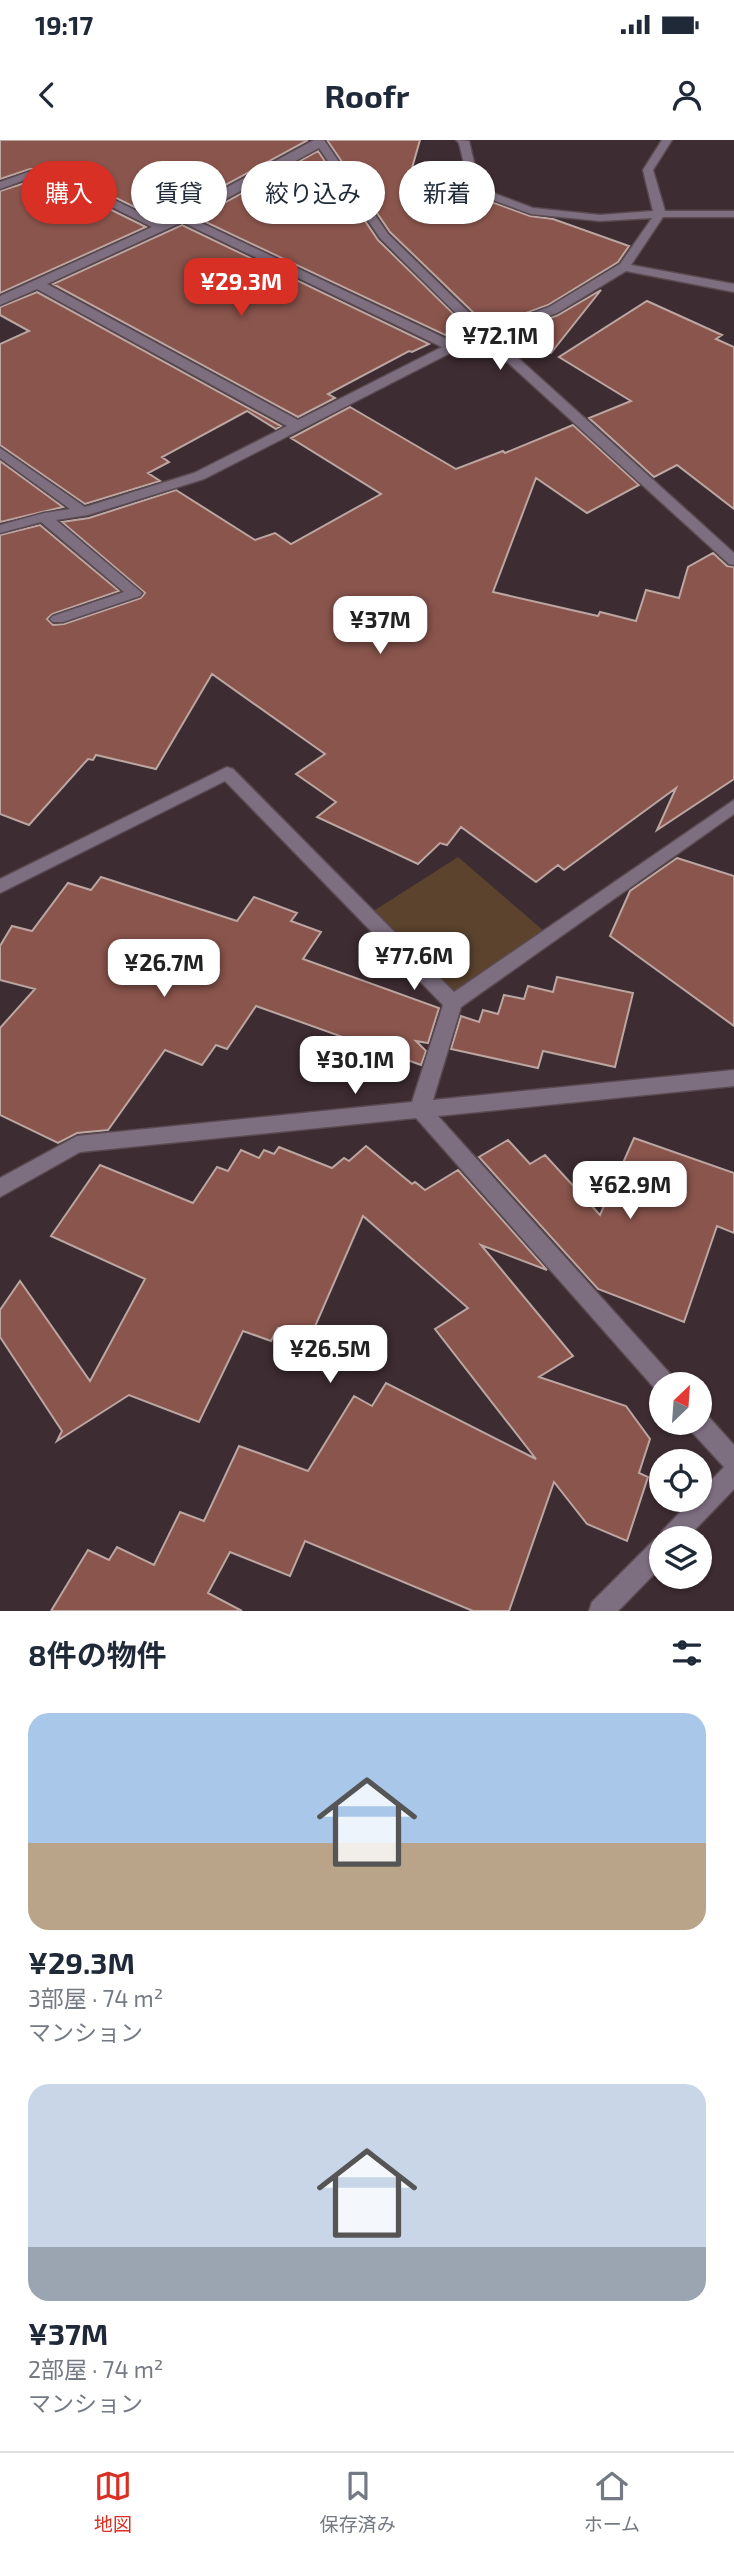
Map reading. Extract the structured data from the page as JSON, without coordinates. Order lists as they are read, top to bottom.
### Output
{
  "north": "top right",
  "page": {
    "status": "19:17",
    "header": "Roofr",
    "chip": [
      "購入",
      "賃貸",
      "絞り込み",
      "新着"
    ],
    "price": [
      "¥29.3M",
      "¥72.1M",
      "¥37M",
      "¥77.6M",
      "¥26.7M",
      "¥30.1M",
      "¥62.9M",
      "¥26.5M"
    ],
    "heading": "8件の物件",
    "list": [
      {
        "name": "¥29.3M",
        "note": "3部屋 · 74 m² · マンション"
      },
      {
        "name": "¥37M",
        "note": "2部屋 · 74 m² · マンション"
      }
    ],
    "tabs": ["地図", "保存済み", "ホーム"]
  }
}
